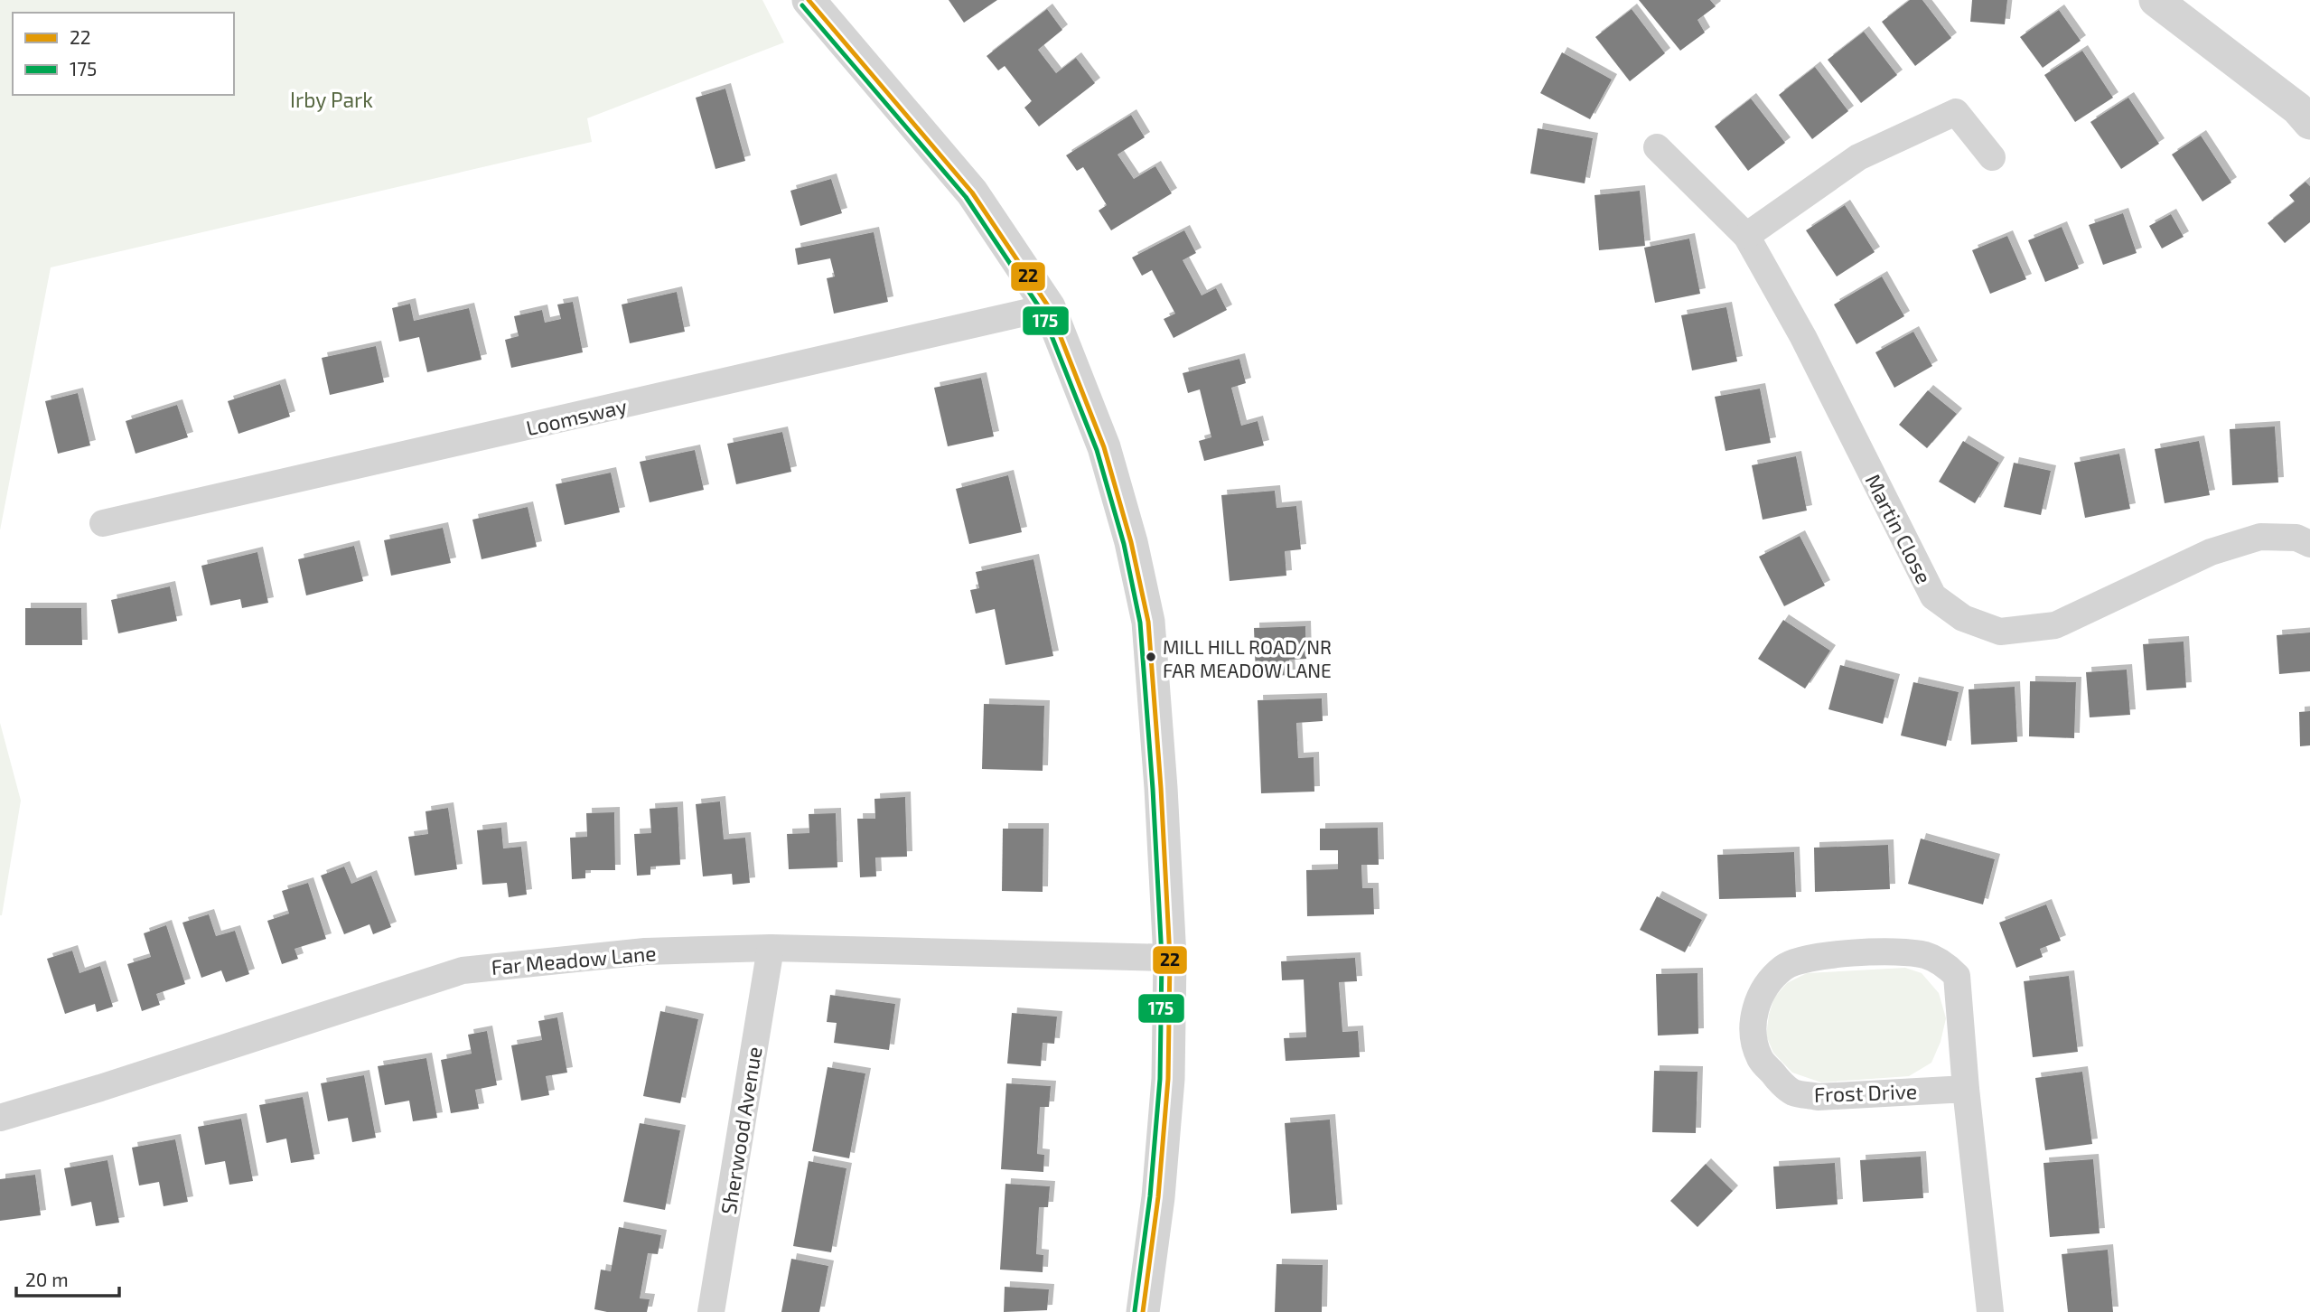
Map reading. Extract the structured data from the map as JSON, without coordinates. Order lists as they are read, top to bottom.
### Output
{
  "streets": {
    "street": [
      "Loomsway",
      "Martin Close",
      "Far Meadow Lane",
      "Frost Drive",
      "Sherwood Avenue"
    ]
  },
  "crossings": [
    ["Far Meadow Lane", "Sherwood Avenue"]
  ],
  "parks": ["Irby Park"],
  "places": ["MILL HILL ROAD/NR FAR MEADOW LANE"],
  "lines": ["transit line 22", "transit line 175"],
  "legend": ["22", "175"],
  "scale_bar": "20 m"
}
